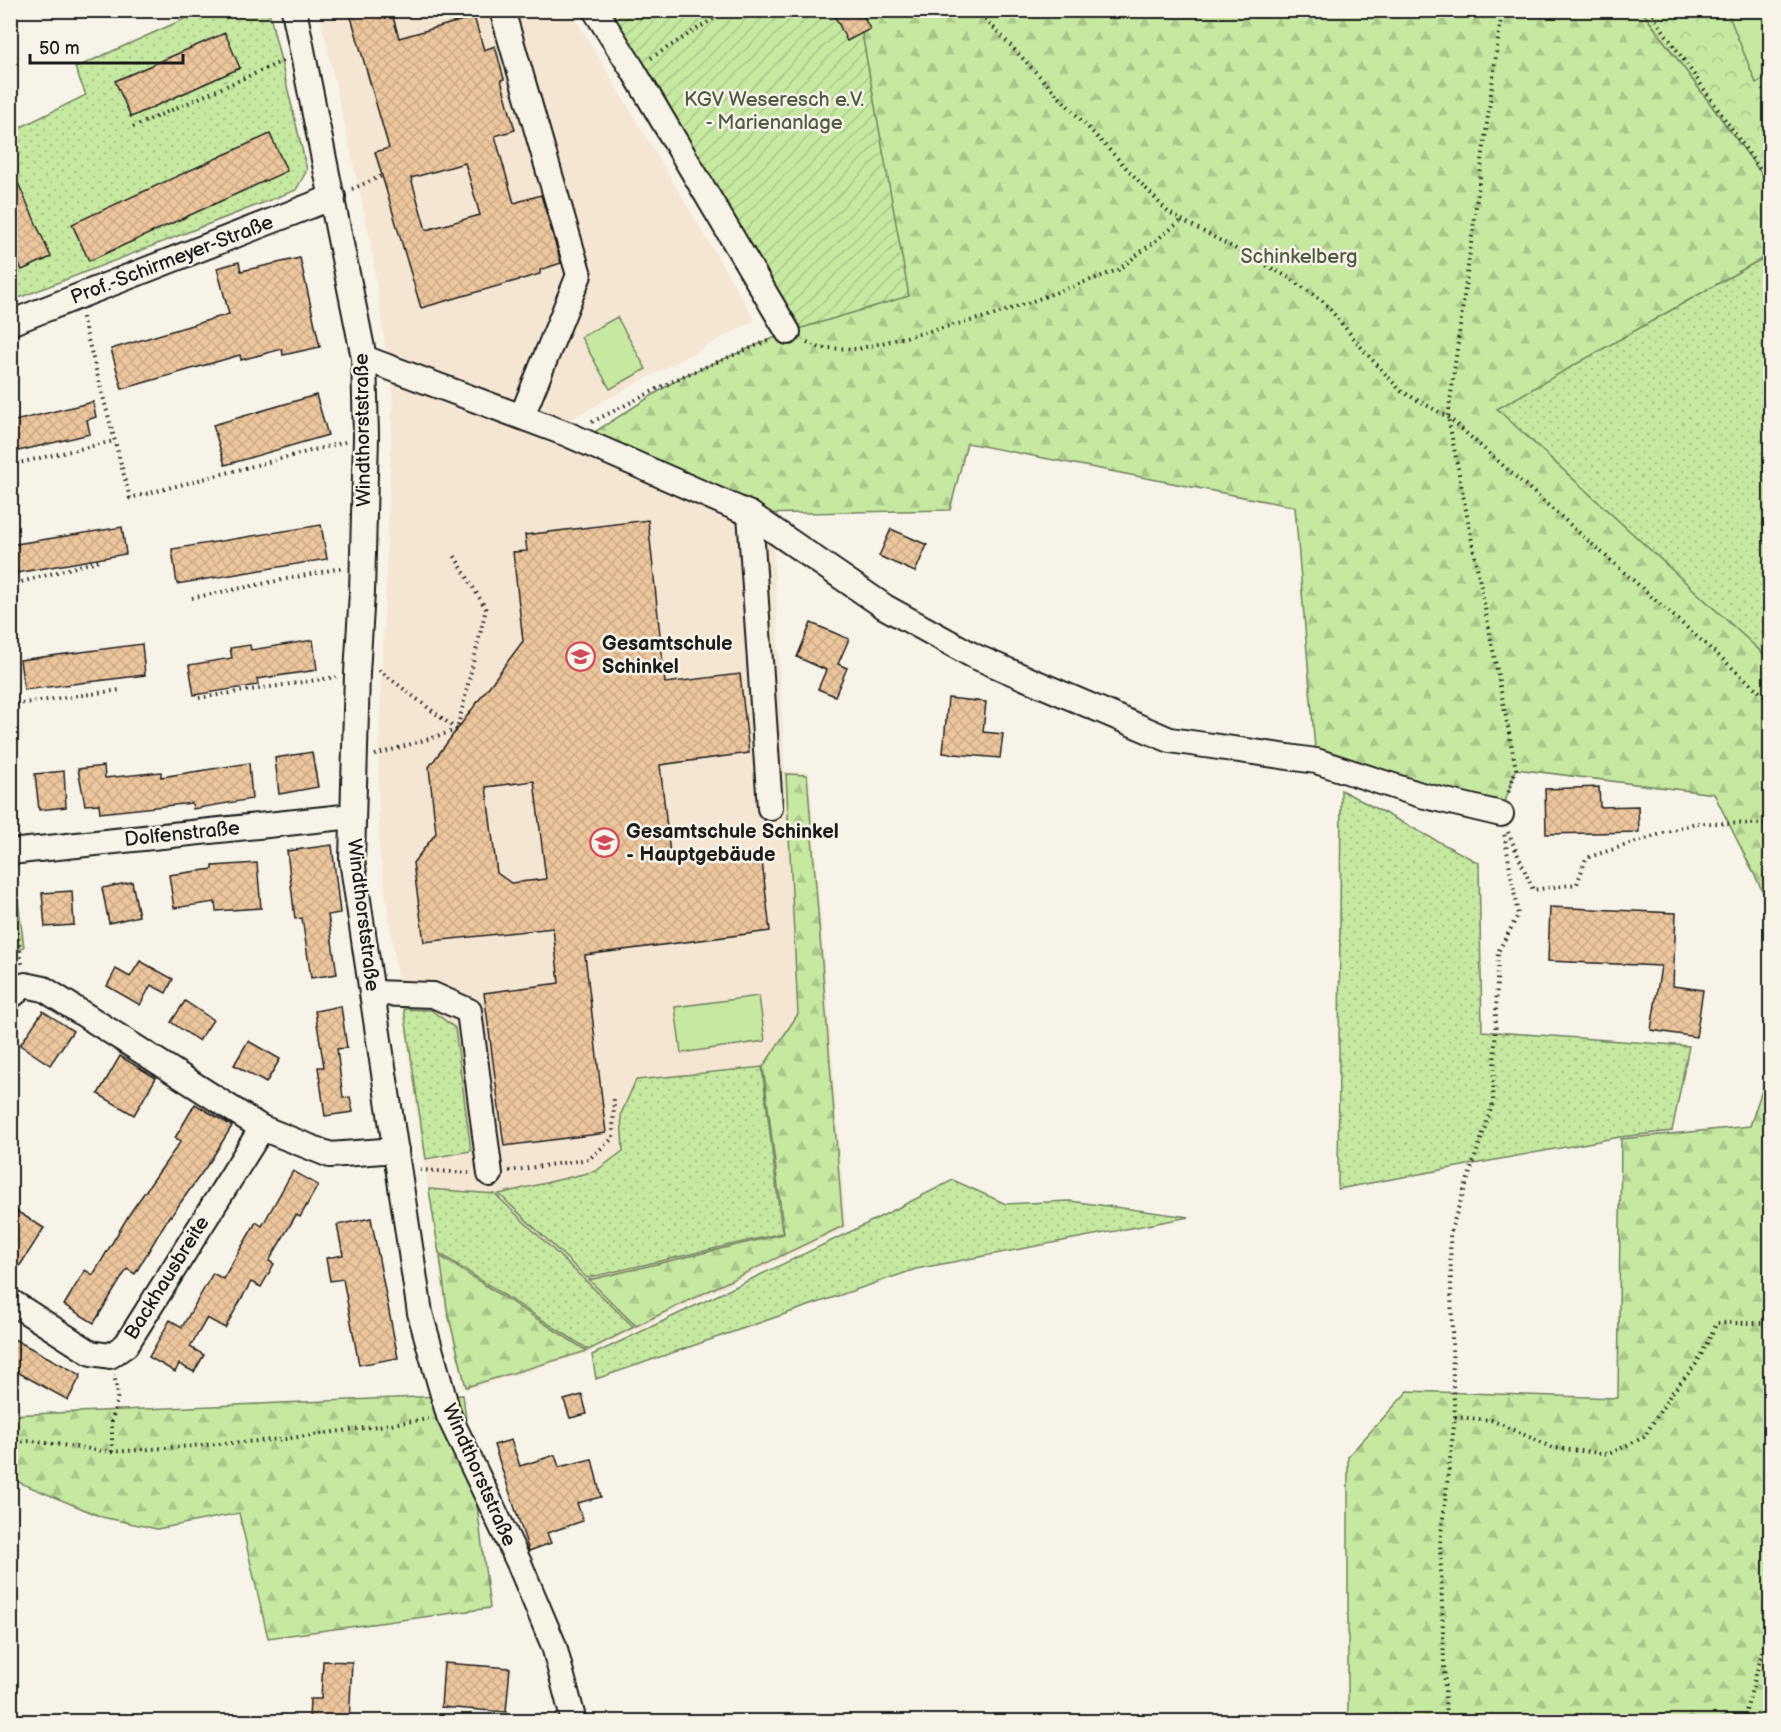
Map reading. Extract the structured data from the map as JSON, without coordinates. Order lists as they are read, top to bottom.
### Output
{
  "streets": {
    "street": [
      "Prof.-Schirmeyer-Straße",
      "Windthorststraße",
      "Dolfenstraße",
      "Backhausbreite"
    ]
  },
  "crossings": [
    ["Prof.-Schirmeyer-Straße", "Windthorststraße"],
    ["Windthorststraße", "Dolfenstraße"]
  ],
  "parks": ["KGV Weseresch e.V. - Marienanlage", "Schinkelberg"],
  "places": {
    "school or university": ["Gesamtschule Schinkel", "Gesamtschule Schinkel - Hauptgebäude"]
  },
  "scale_bar": "50 m"
}
